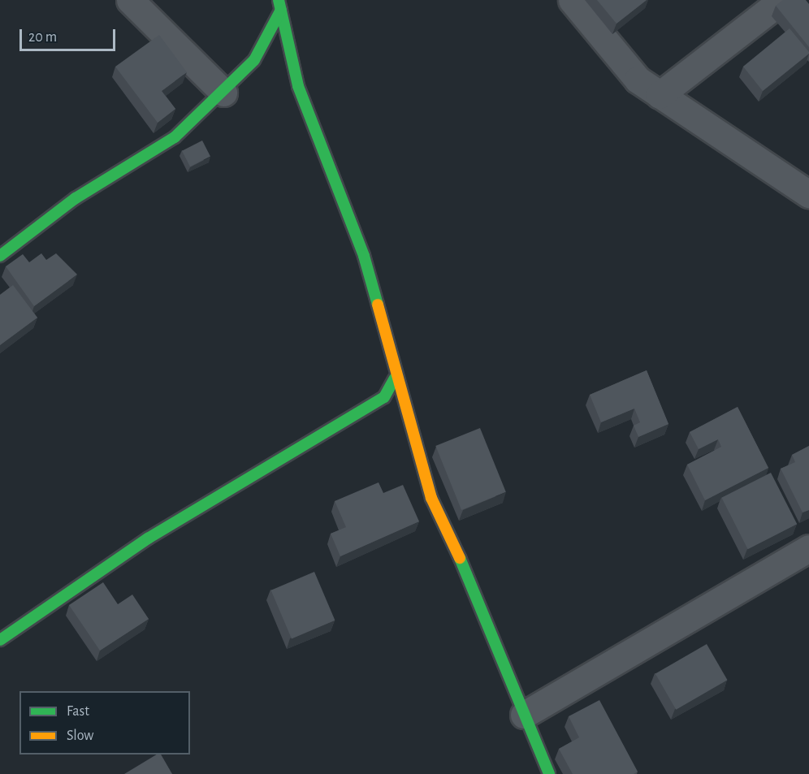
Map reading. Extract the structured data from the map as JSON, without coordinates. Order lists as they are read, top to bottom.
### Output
{
  "legend": ["Fast", "Slow"],
  "scale_bar": "20 m"
}
